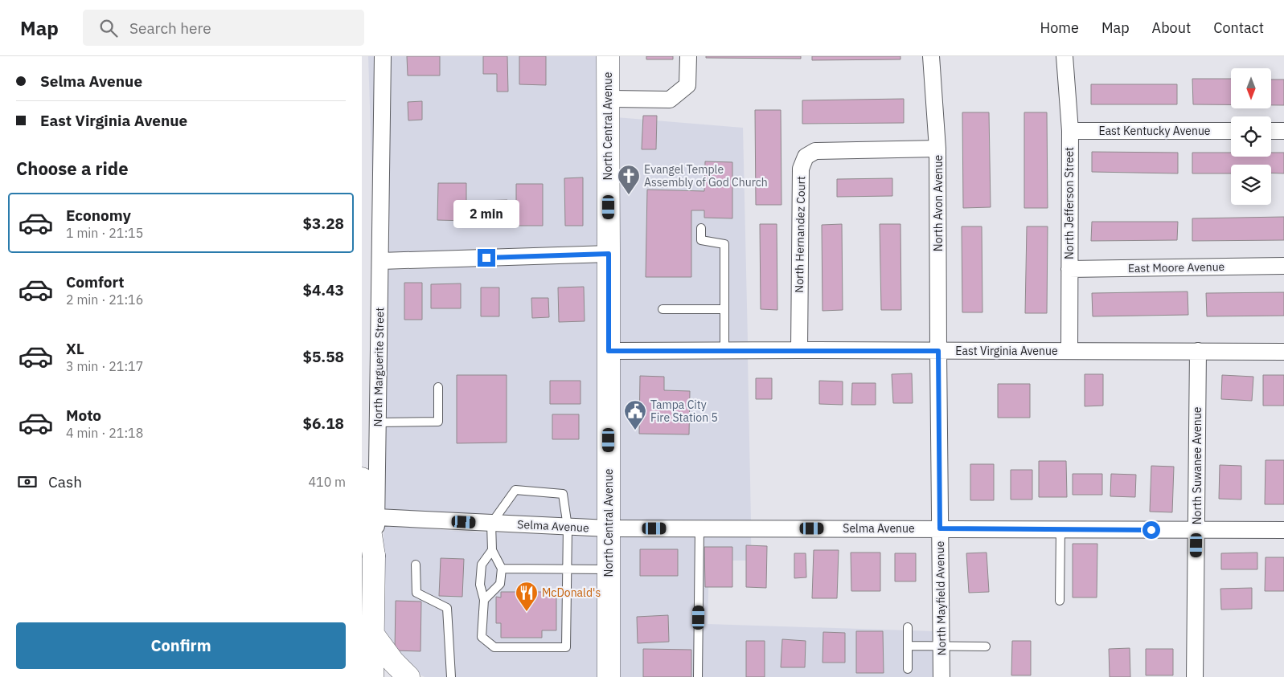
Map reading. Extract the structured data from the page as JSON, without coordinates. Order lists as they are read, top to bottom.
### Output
{
  "streets": {
    "main road": ["North Central Avenue", "North Marguerite Street"],
    "street": [
      "East Kentucky Avenue",
      "North Avon Avenue",
      "North Jefferson Street",
      "North Hernandez Court",
      "East Moore Avenue",
      "East Virginia Avenue",
      "North Suwanee Avenue",
      "Selma Avenue",
      "North Mayfield Avenue"
    ]
  },
  "crossings": [
    ["North Central Avenue", "East Virginia Avenue"],
    ["North Central Avenue", "Selma Avenue"],
    ["East Kentucky Avenue", "North Jefferson Street"],
    ["North Avon Avenue", "North Hernandez Court"],
    ["North Avon Avenue", "East Virginia Avenue"],
    ["North Avon Avenue", "North Mayfield Avenue"],
    ["North Jefferson Street", "East Moore Avenue"],
    ["North Jefferson Street", "East Virginia Avenue"],
    ["North Hernandez Court", "East Virginia Avenue"],
    ["East Virginia Avenue", "North Suwanee Avenue"],
    ["East Virginia Avenue", "North Mayfield Avenue"],
    ["North Marguerite Street", "Selma Avenue"],
    ["North Suwanee Avenue", "Selma Avenue"],
    ["Selma Avenue", "North Mayfield Avenue"]
  ],
  "places": {
    "church": ["Evangel Temple Assembly of God Church"],
    "public building": ["Tampa City Fire Station 5"],
    "restaurant": ["McDonald's"]
  },
  "north": "bottom",
  "page": {
    "header": "Map",
    "search": "Search here",
    "nav": [
      "Home",
      "Map",
      "About",
      "Contact"
    ],
    "banner": ["Selma Avenue", "East Virginia Avenue"],
    "heading": "Choose a ride",
    "list": [
      {
        "name": "Economy",
        "note": "1 min · 21:15",
        "value": "$3.28"
      },
      {
        "name": "Comfort",
        "note": "2 min · 21:16",
        "value": "$4.43"
      },
      {
        "name": "XL",
        "note": "3 min · 21:17",
        "value": "$5.58"
      },
      {
        "name": "Moto",
        "note": "4 min · 21:18",
        "value": "$6.18"
      }
    ],
    "bubble": "2 min",
    "pay": ["Cash", "410 m"],
    "buttons": "Confirm"
  }
}
